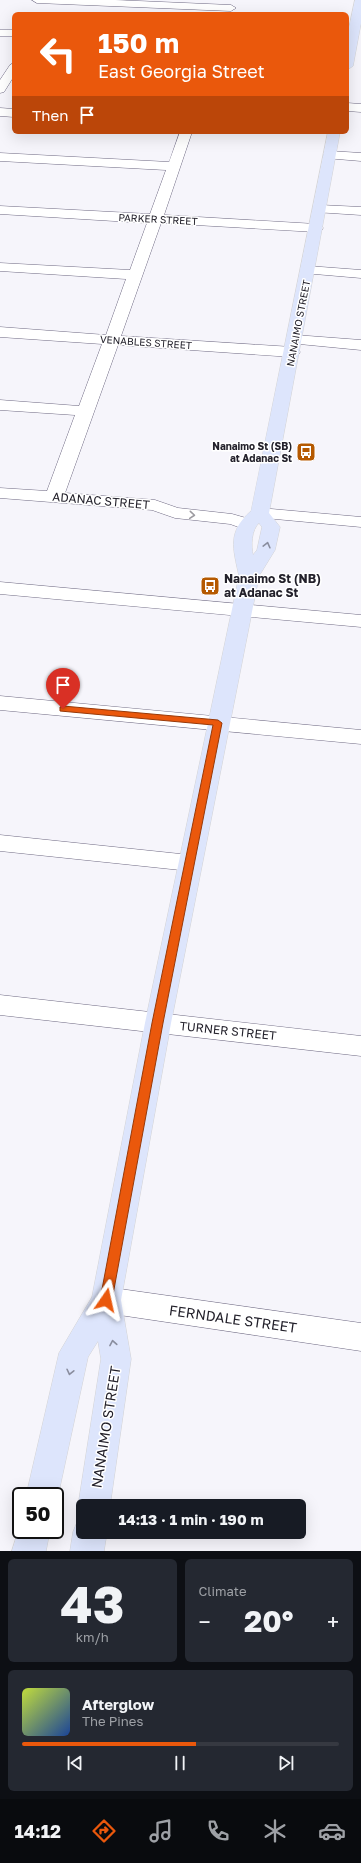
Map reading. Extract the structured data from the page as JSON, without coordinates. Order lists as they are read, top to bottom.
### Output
{
  "streets": {
    "main road": ["NANAIMO STREET"],
    "street": [
      "PARKER STREET",
      "VENABLES STREET",
      "ADANAC STREET",
      "TURNER STREET",
      "FERNDALE STREET"
    ]
  },
  "crossings": [
    ["PARKER STREET", "NANAIMO STREET"],
    ["NANAIMO STREET", "VENABLES STREET"],
    ["NANAIMO STREET", "ADANAC STREET"],
    ["NANAIMO STREET", "TURNER STREET"],
    ["NANAIMO STREET", "FERNDALE STREET"]
  ],
  "places": {
    "bus stop": ["Nanaimo St (SB) at Adanac St", "Nanaimo St (NB) at Adanac St"]
  },
  "page": {
    "turn": ["150 m", "East Georgia Street"],
    "then": "Then",
    "limit": "50",
    "trip": "14:13 · 1 min · 190 m",
    "tile": [
      ["43", "km/h"],
      "Climate"
    ],
    "heat": ["−", "20°", "+"],
    "song": ["Afterglow", "The Pines"],
    "tabs": "14:12"
  }
}
